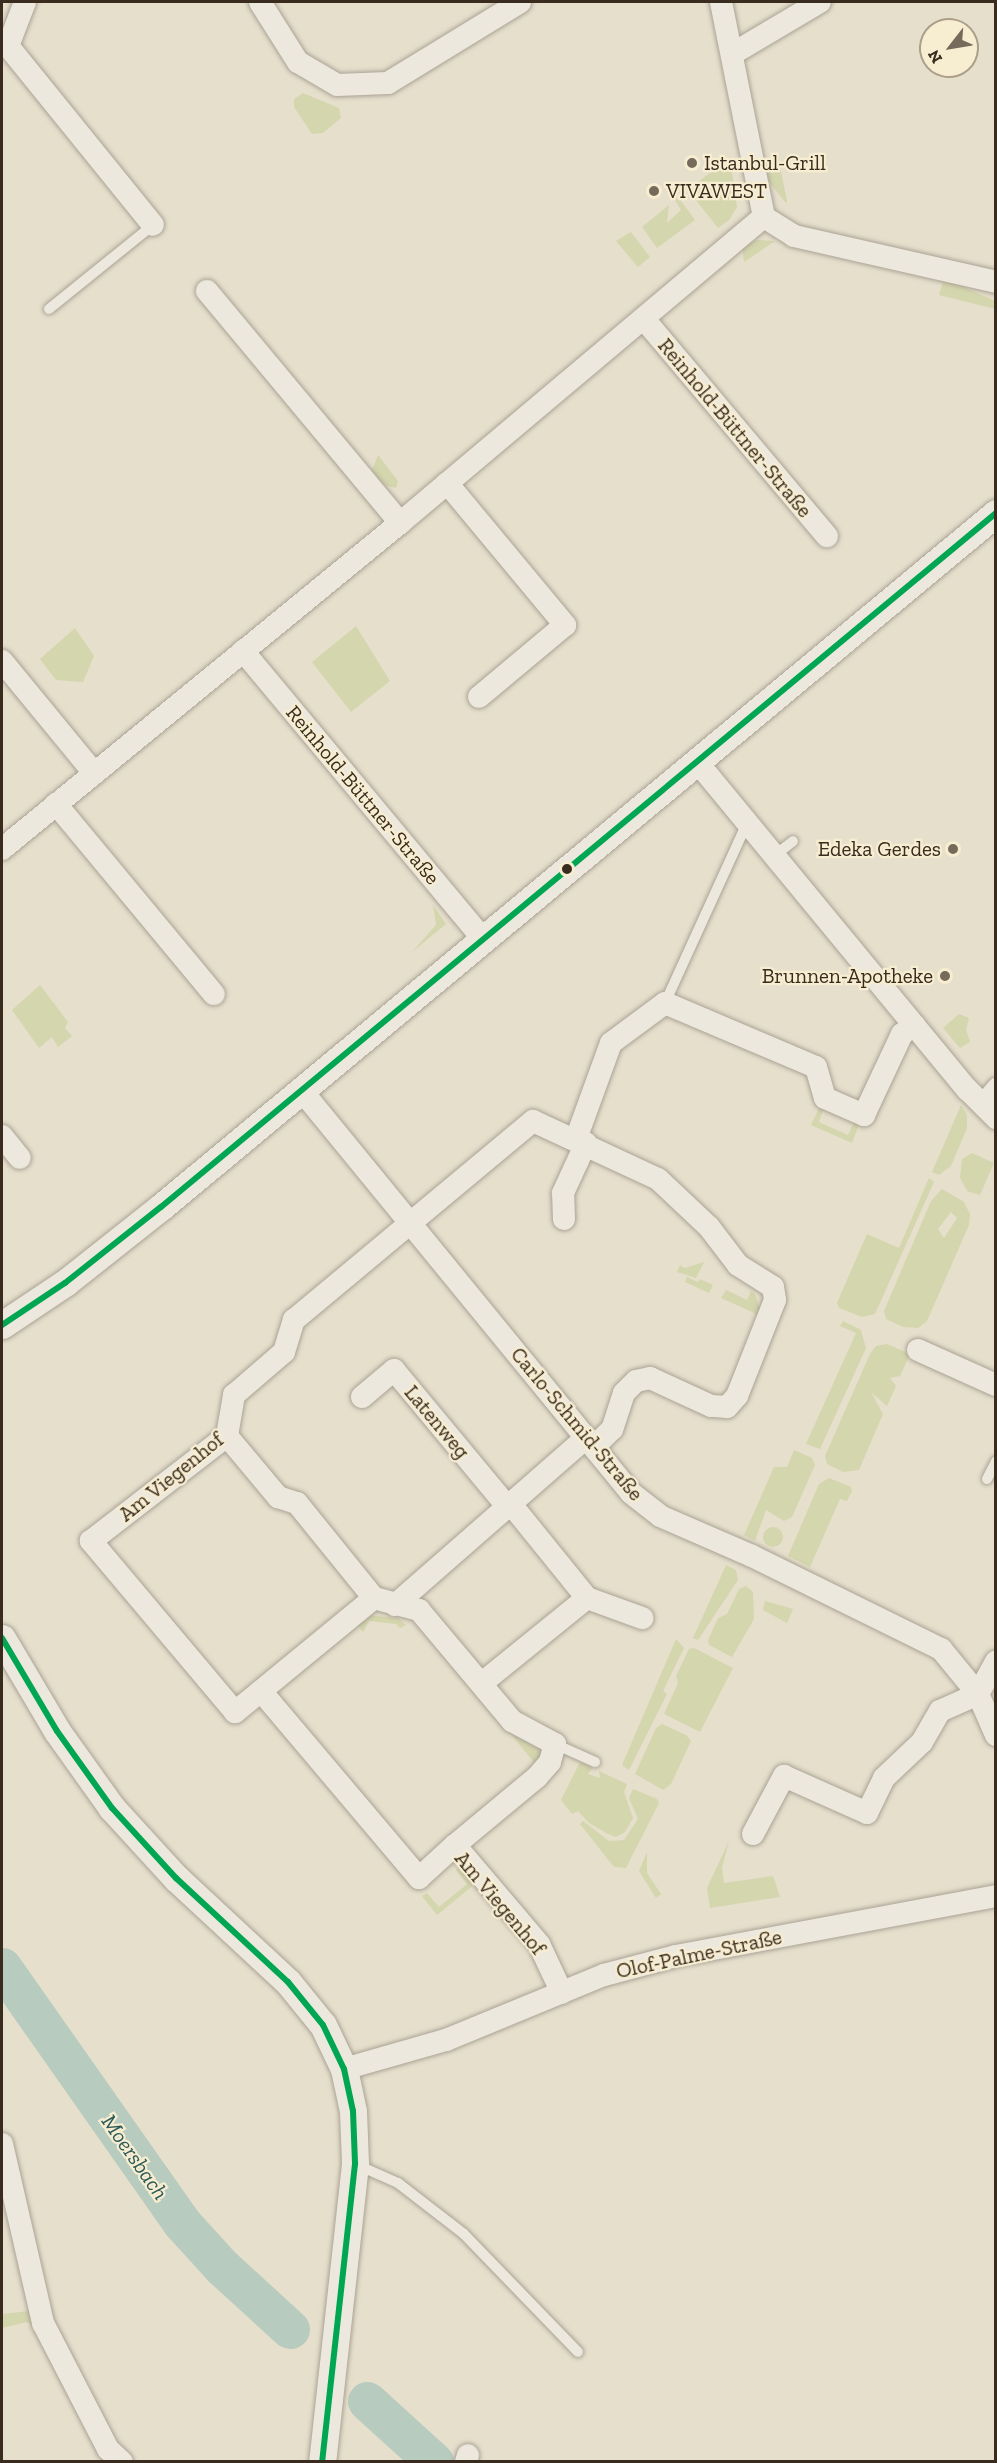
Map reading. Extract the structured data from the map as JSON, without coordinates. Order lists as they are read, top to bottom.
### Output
{
  "streets": {
    "street": [
      "Reinhold-Büttner-Straße",
      "Latenweg",
      "Carlo-Schmid-Straße",
      "Am Viegenhof",
      "Olof-Palme-Straße"
    ]
  },
  "crossings": [
    ["Carlo-Schmid-Straße", "Am Viegenhof"],
    ["Am Viegenhof", "Olof-Palme-Straße"]
  ],
  "water": ["Moersbach"],
  "places": [
    "Istanbul-Grill",
    "VIVAWEST",
    "Edeka Gerdes",
    "Brunnen-Apotheke"
  ],
  "north": "bottom left"
}
